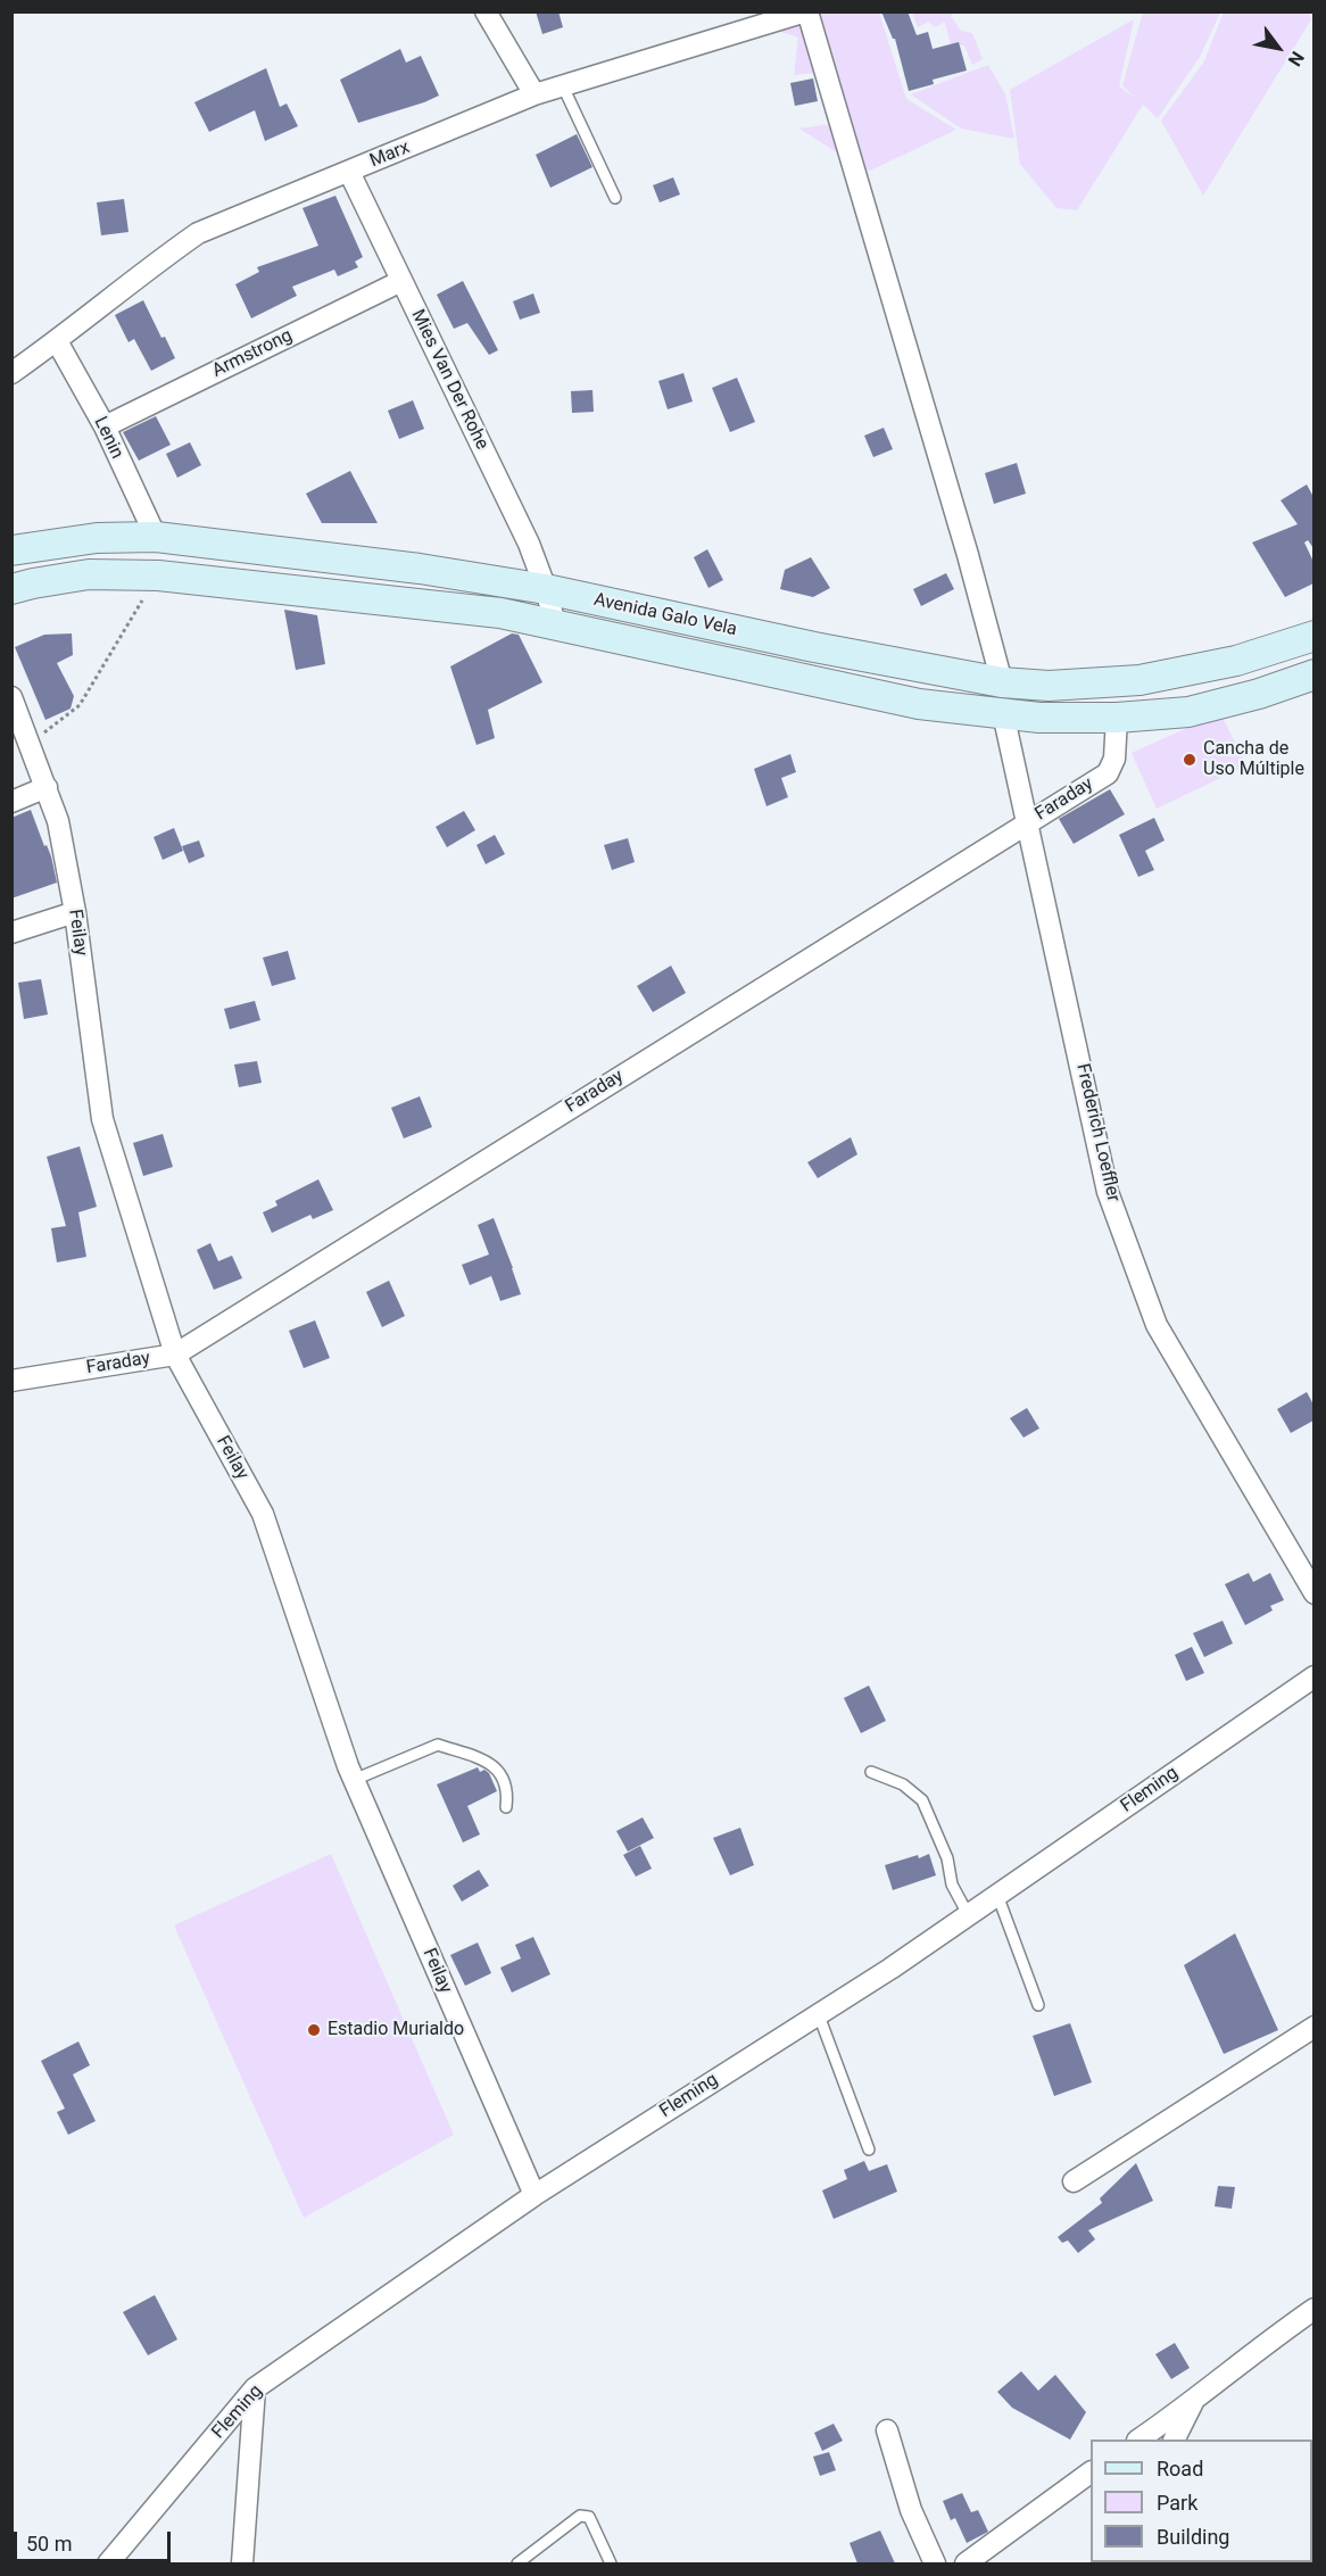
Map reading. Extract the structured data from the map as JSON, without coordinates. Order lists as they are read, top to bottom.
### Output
{
  "streets": {
    "main road": ["Avenida Galo Vela"],
    "street": [
      "Marx",
      "Armstrong",
      "Mies Van Der Rohe",
      "Lenin",
      "Faraday",
      "Feilay",
      "Frederich Loeffler",
      "Fleming"
    ]
  },
  "crossings": [
    ["Marx", "Mies Van Der Rohe"],
    ["Marx", "Lenin"],
    ["Armstrong", "Mies Van Der Rohe"],
    ["Armstrong", "Lenin"],
    ["Mies Van Der Rohe", "Avenida Galo Vela"],
    ["Lenin", "Avenida Galo Vela"],
    ["Avenida Galo Vela", "Faraday"],
    ["Avenida Galo Vela", "Frederich Loeffler"],
    ["Faraday", "Feilay"],
    ["Faraday", "Frederich Loeffler"],
    ["Feilay", "Fleming"]
  ],
  "places": ["Cancha de Uso Múltiple", "Estadio Murialdo"],
  "legend": ["Road", "Park", "Building"],
  "scale_bar": "50 m",
  "north": "bottom right"
}
